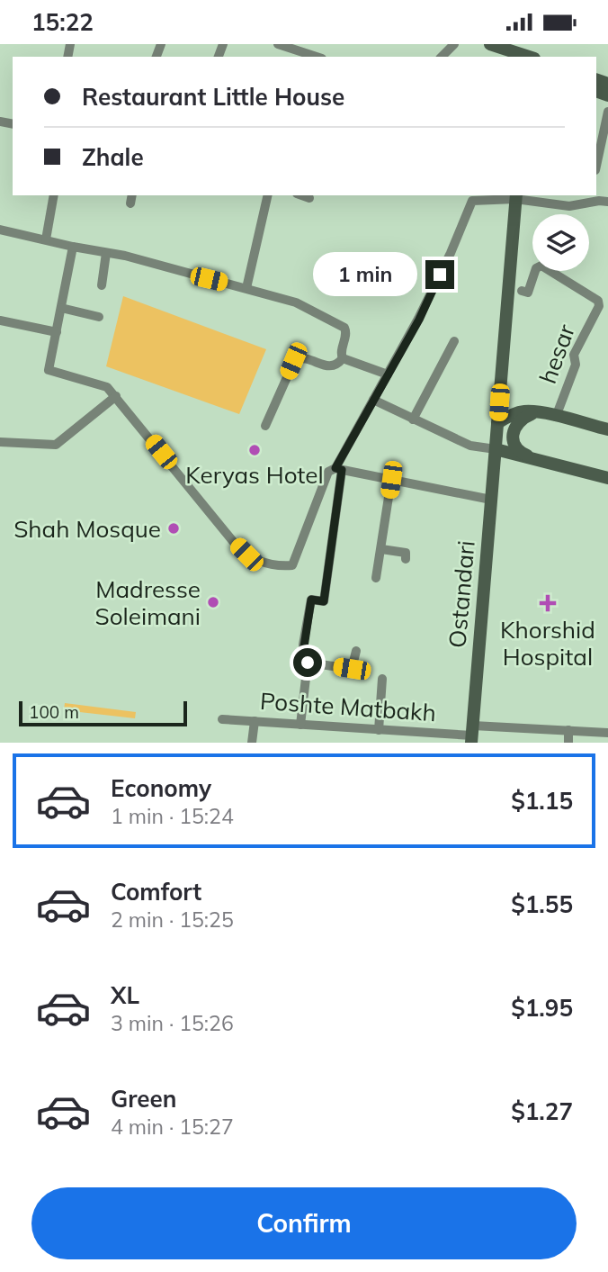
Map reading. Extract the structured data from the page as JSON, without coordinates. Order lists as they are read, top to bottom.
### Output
{
  "streets": {
    "main road": ["Ostandari"],
    "street": ["hesar", "Poshte Matbakh"]
  },
  "crossings": [
    ["Ostandari", "Poshte Matbakh"]
  ],
  "places": {
    "other": ["Keryas Hotel", "Shah Mosque", "Madresse Soleimani"],
    "health": ["Khorshid Hospital"]
  },
  "scale_bar": "100 m",
  "page": {
    "status": "15:22",
    "banner": ["Restaurant Little House", "Zhale"],
    "bubble": "1 min",
    "scale": "100 m",
    "list": [
      {
        "name": "Economy",
        "note": "1 min · 15:24",
        "value": "$1.15"
      },
      {
        "name": "Comfort",
        "note": "2 min · 15:25",
        "value": "$1.55"
      },
      {
        "name": "XL",
        "note": "3 min · 15:26",
        "value": "$1.95"
      },
      {
        "name": "Green",
        "note": "4 min · 15:27",
        "value": "$1.27"
      }
    ],
    "buttons": "Confirm"
  }
}
